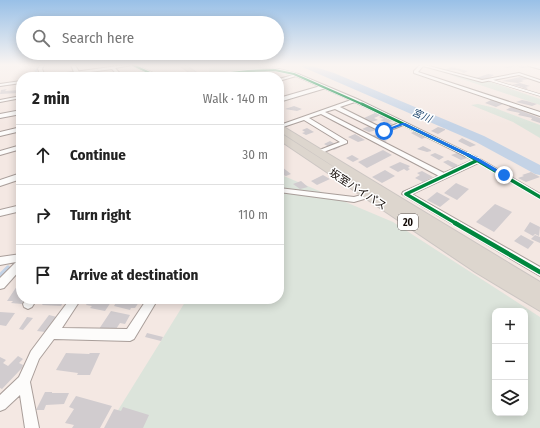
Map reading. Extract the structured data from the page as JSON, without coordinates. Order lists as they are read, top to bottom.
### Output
{
  "streets": {
    "highway": ["坂室バイパス", "20"]
  },
  "water": ["宮川"],
  "page": {
    "search": "Search here",
    "heading": ["2 min", "Walk · 140 m"],
    "list": [
      ["Continue", "30 m"],
      ["Turn right", "110 m"],
      "Arrive at destination"
    ],
    "map_buttons": ["+", "−"]
  }
}
